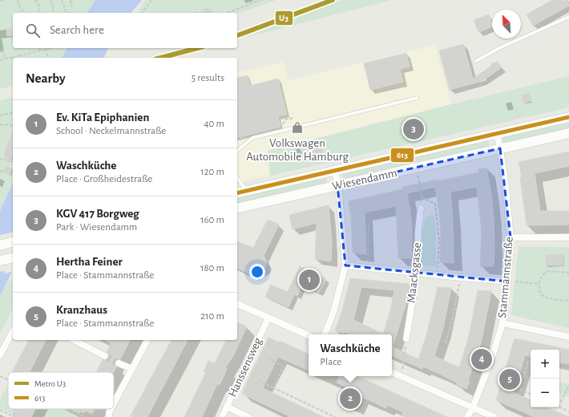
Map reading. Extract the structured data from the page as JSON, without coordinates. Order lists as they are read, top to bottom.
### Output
{
  "streets": {
    "street": [
      "Wiesendamm",
      "Maacksgasse",
      "Stammannstraße",
      "Hanssensweg"
    ]
  },
  "crossings": [
    ["Wiesendamm", "Stammannstraße"]
  ],
  "places": {
    "shop": ["Volkswagen Automobile Hamburg"]
  },
  "lines": ["metro line U3", "transit line 613"],
  "legend": ["Metro U3", "613"],
  "north": "top left",
  "page": {
    "search": "Search here",
    "heading": ["Nearby", "5 results"],
    "list": [
      {
        "mark": "1",
        "name": "Ev. KiTa Epiphanien",
        "note": "School · Neckelmannstraße",
        "value": "40 m"
      },
      {
        "mark": "2",
        "name": "Waschküche",
        "note": "Place · Großheidestraße",
        "value": "120 m"
      },
      {
        "mark": "3",
        "name": "KGV 417 Borgweg",
        "note": "Park · Wiesendamm",
        "value": "160 m"
      },
      {
        "mark": "4",
        "name": "Hertha Feiner",
        "note": "Place · Stammannstraße",
        "value": "180 m"
      },
      {
        "mark": "5",
        "name": "Kranzhaus",
        "note": "Place · Stammannstraße",
        "value": "210 m"
      }
    ],
    "pins": [
      "3",
      "1",
      "4",
      "5",
      "2"
    ],
    "popup": ["Waschküche", "Place"],
    "map_buttons": ["+", "−"]
  }
}
